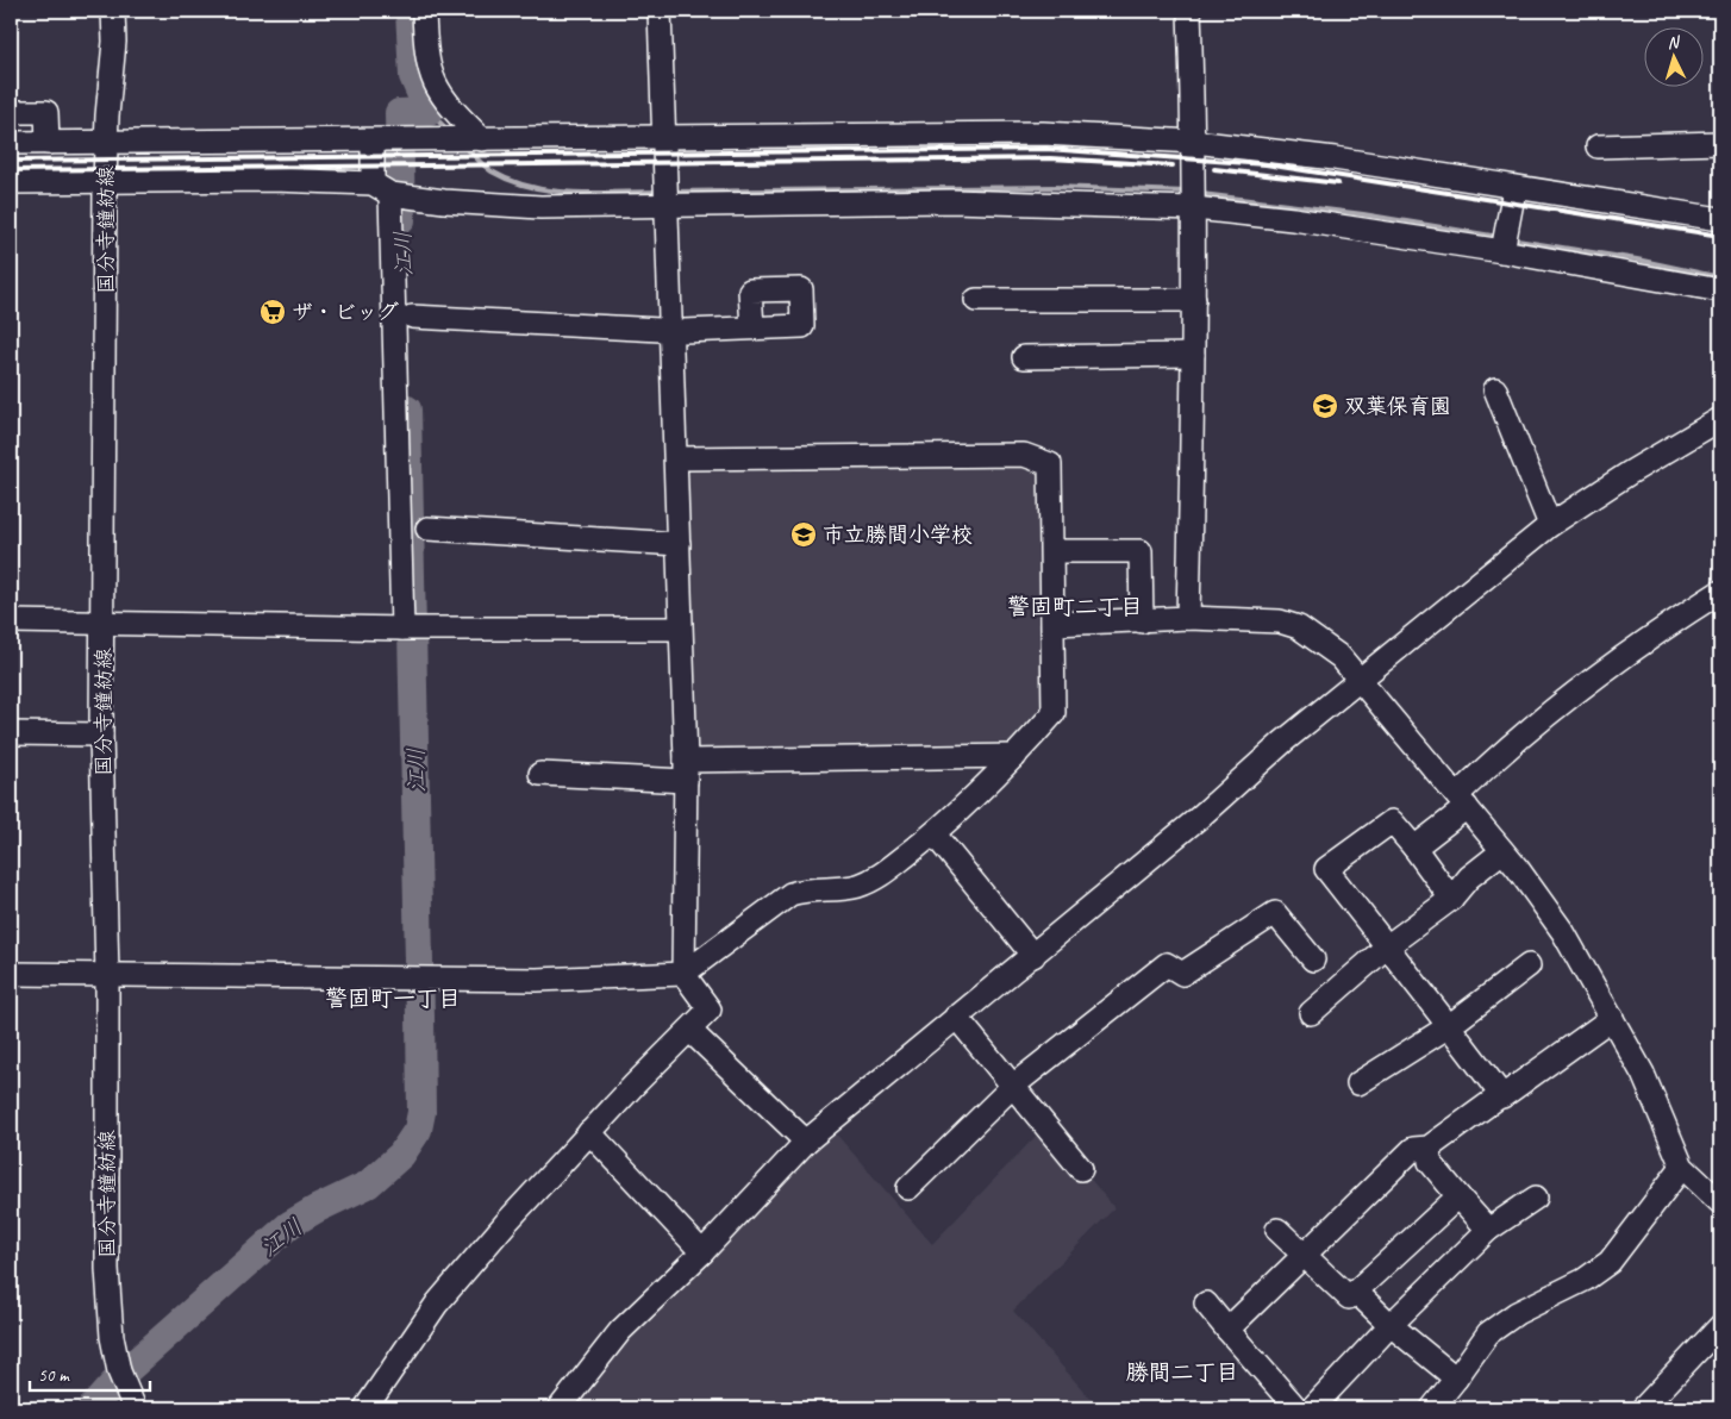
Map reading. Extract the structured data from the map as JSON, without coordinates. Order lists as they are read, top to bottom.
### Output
{
  "streets": {
    "street": ["国分寺鐘紡線"]
  },
  "districts": ["警固町二丁目", "警固町一丁目", "勝間二丁目"],
  "water": ["江川"],
  "places": {
    "supermarket": ["ザ・ビッグ"],
    "school or university": ["双葉保育園", "市立勝間小学校"]
  },
  "scale_bar": "50 m",
  "north": "top"
}
